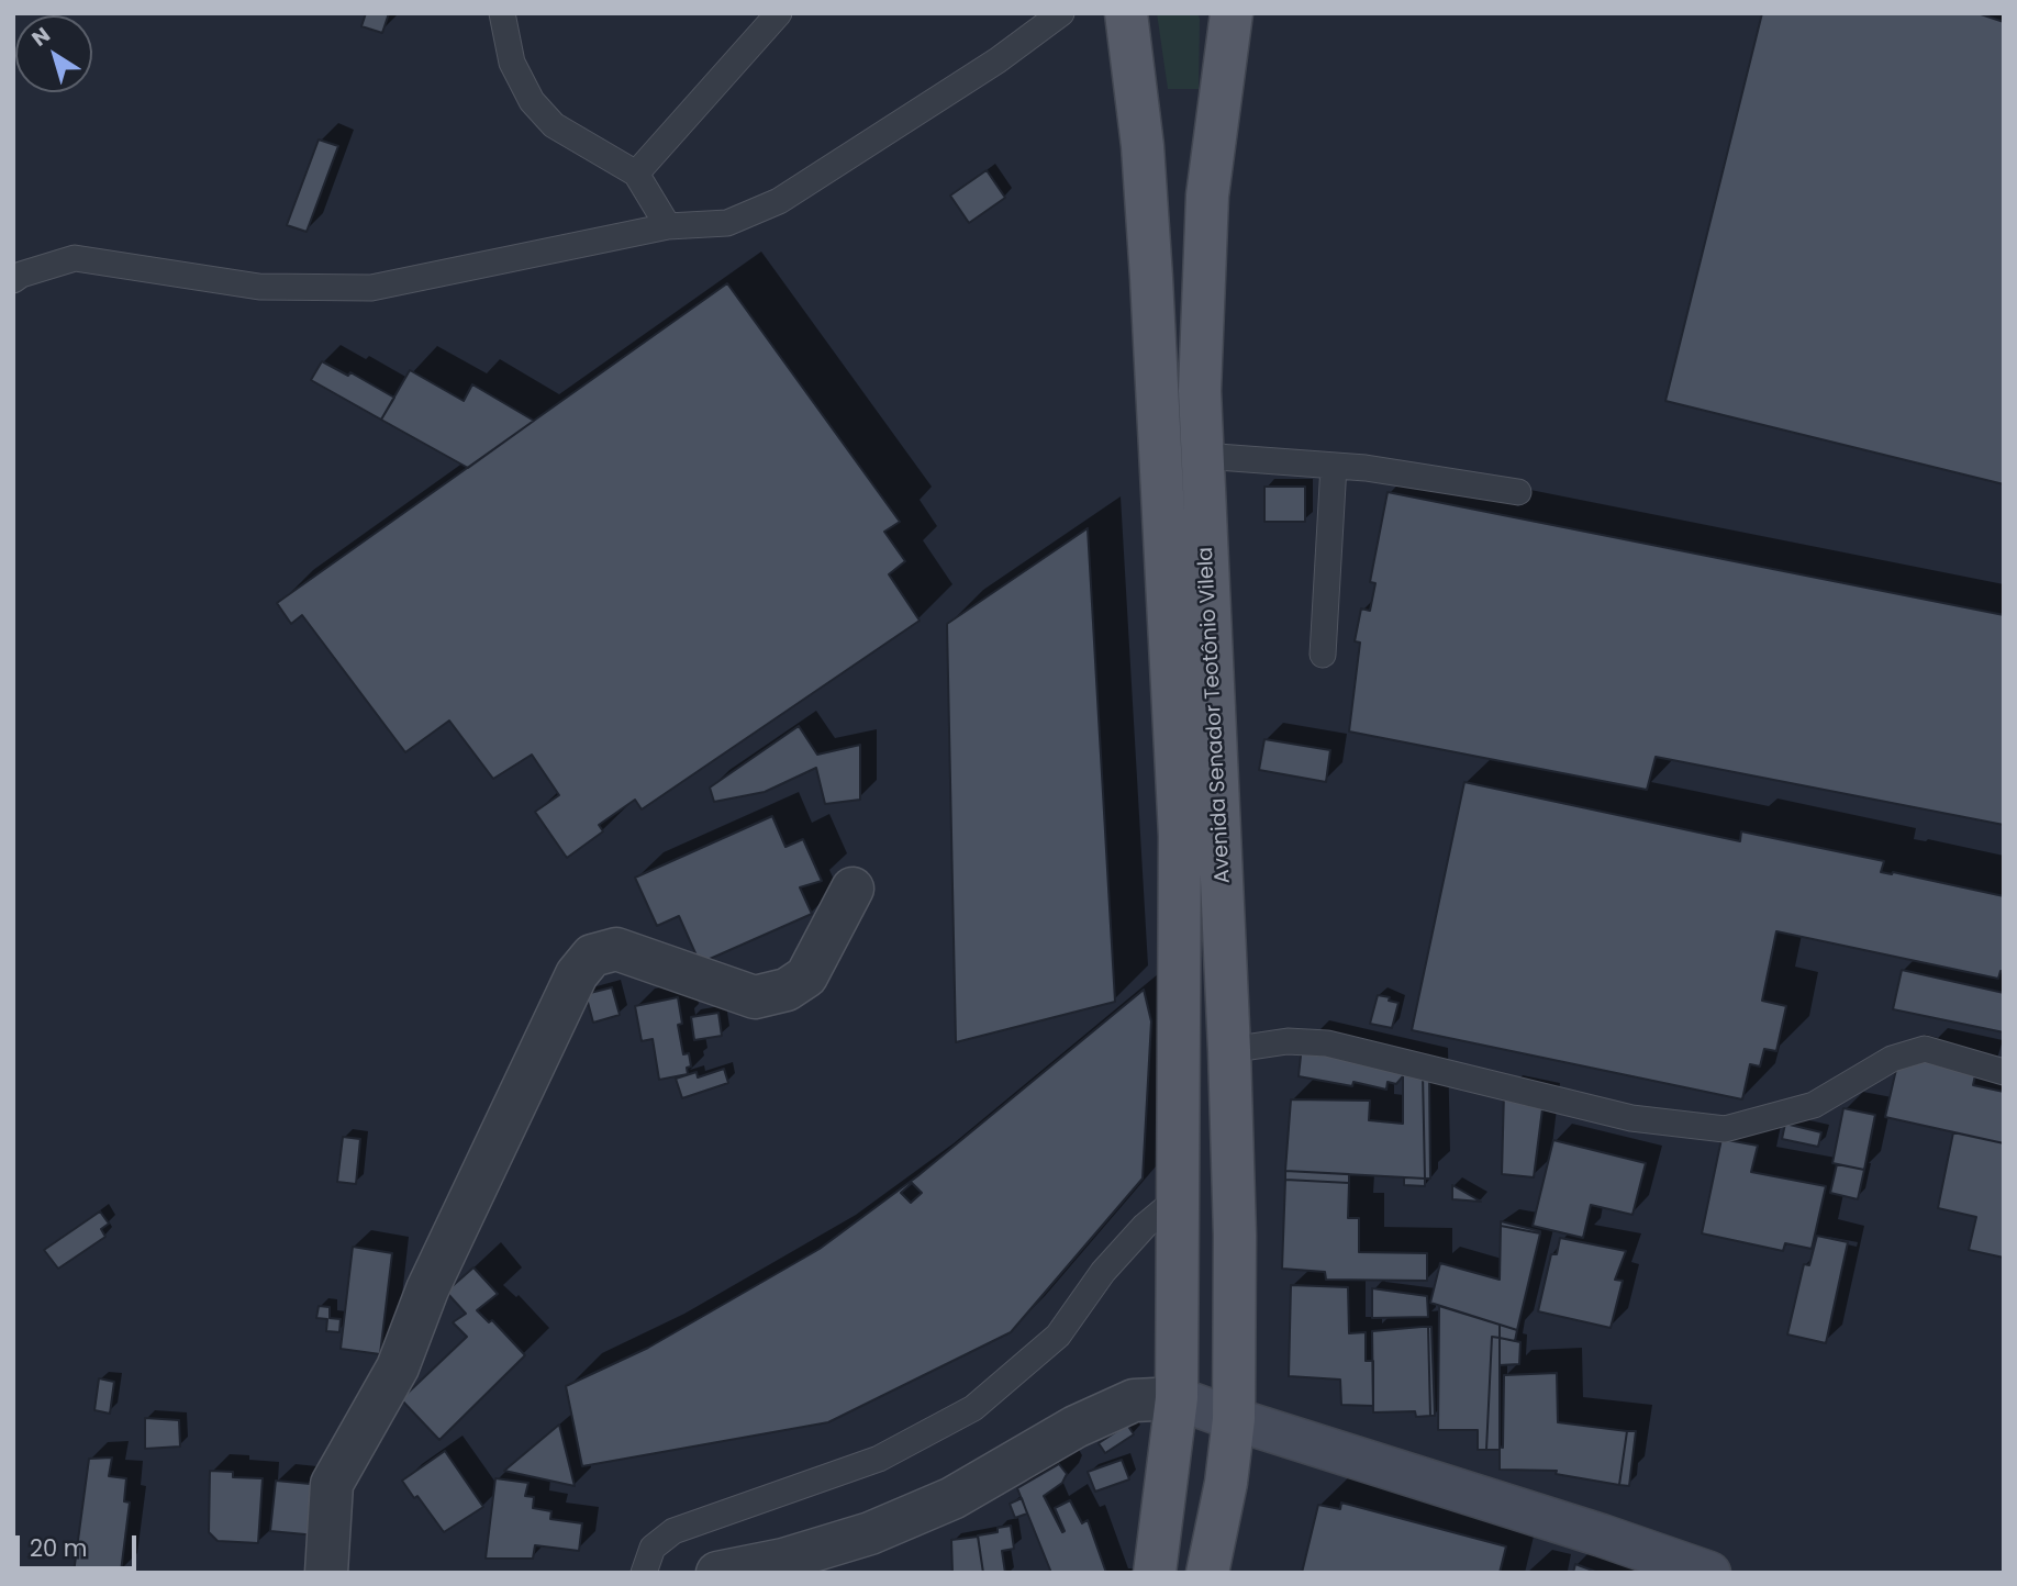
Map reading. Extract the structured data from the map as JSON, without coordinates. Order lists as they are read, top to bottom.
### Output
{
  "streets": {
    "main road": ["Avenida Senador Teotônio Vilela"]
  },
  "scale_bar": "20 m",
  "north": "top left"
}
